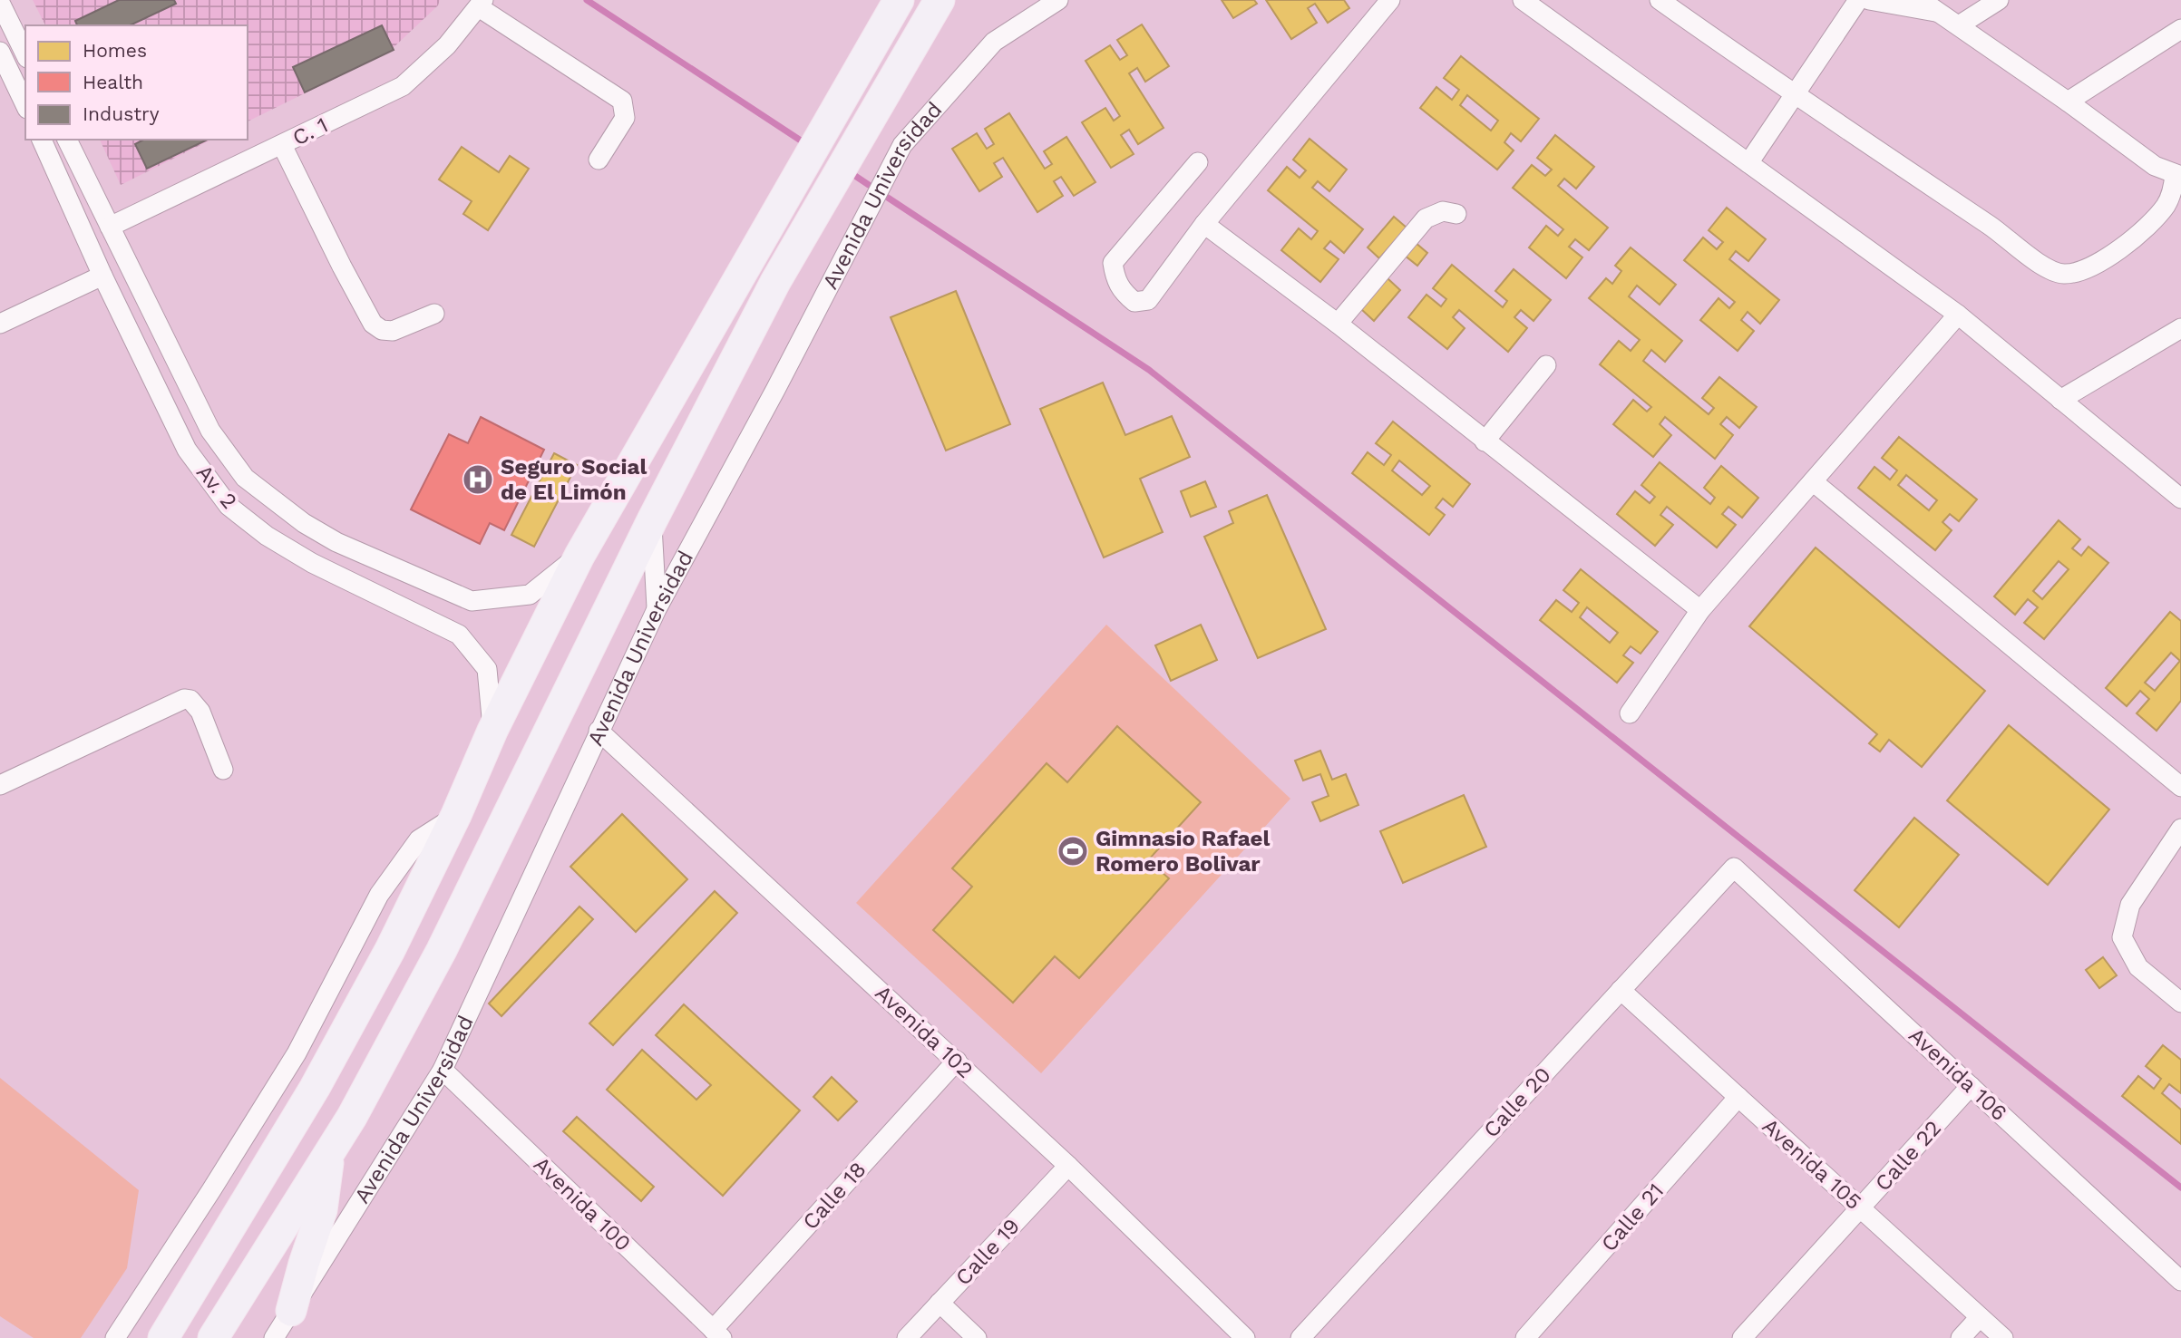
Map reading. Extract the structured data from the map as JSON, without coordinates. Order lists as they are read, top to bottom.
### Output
{
  "streets": {
    "main road": ["Avenida Universidad"],
    "street": [
      "C. 1",
      "Av. 2",
      "Avenida 102",
      "Avenida 106",
      "Calle 20",
      "Calle 22",
      "Avenida 105",
      "Calle 18",
      "Avenida 100",
      "Calle 21",
      "Calle 19"
    ]
  },
  "crossings": [
    ["C. 1", "Av. 2"],
    ["Avenida Universidad", "Avenida 102"],
    ["Avenida Universidad", "Avenida 100"],
    ["Avenida 102", "Calle 18"],
    ["Avenida 102", "Calle 19"],
    ["Avenida 106", "Calle 20"],
    ["Avenida 106", "Calle 22"],
    ["Calle 20", "Avenida 105"],
    ["Calle 22", "Avenida 105"],
    ["Avenida 105", "Calle 21"],
    ["Calle 18", "Avenida 100"]
  ],
  "places": {
    "hospital": ["Seguro Social de El Limón"],
    "sports": ["Gimnasio Rafael Romero Bolivar"]
  },
  "legend": ["Homes", "Health", "Industry"]
}
